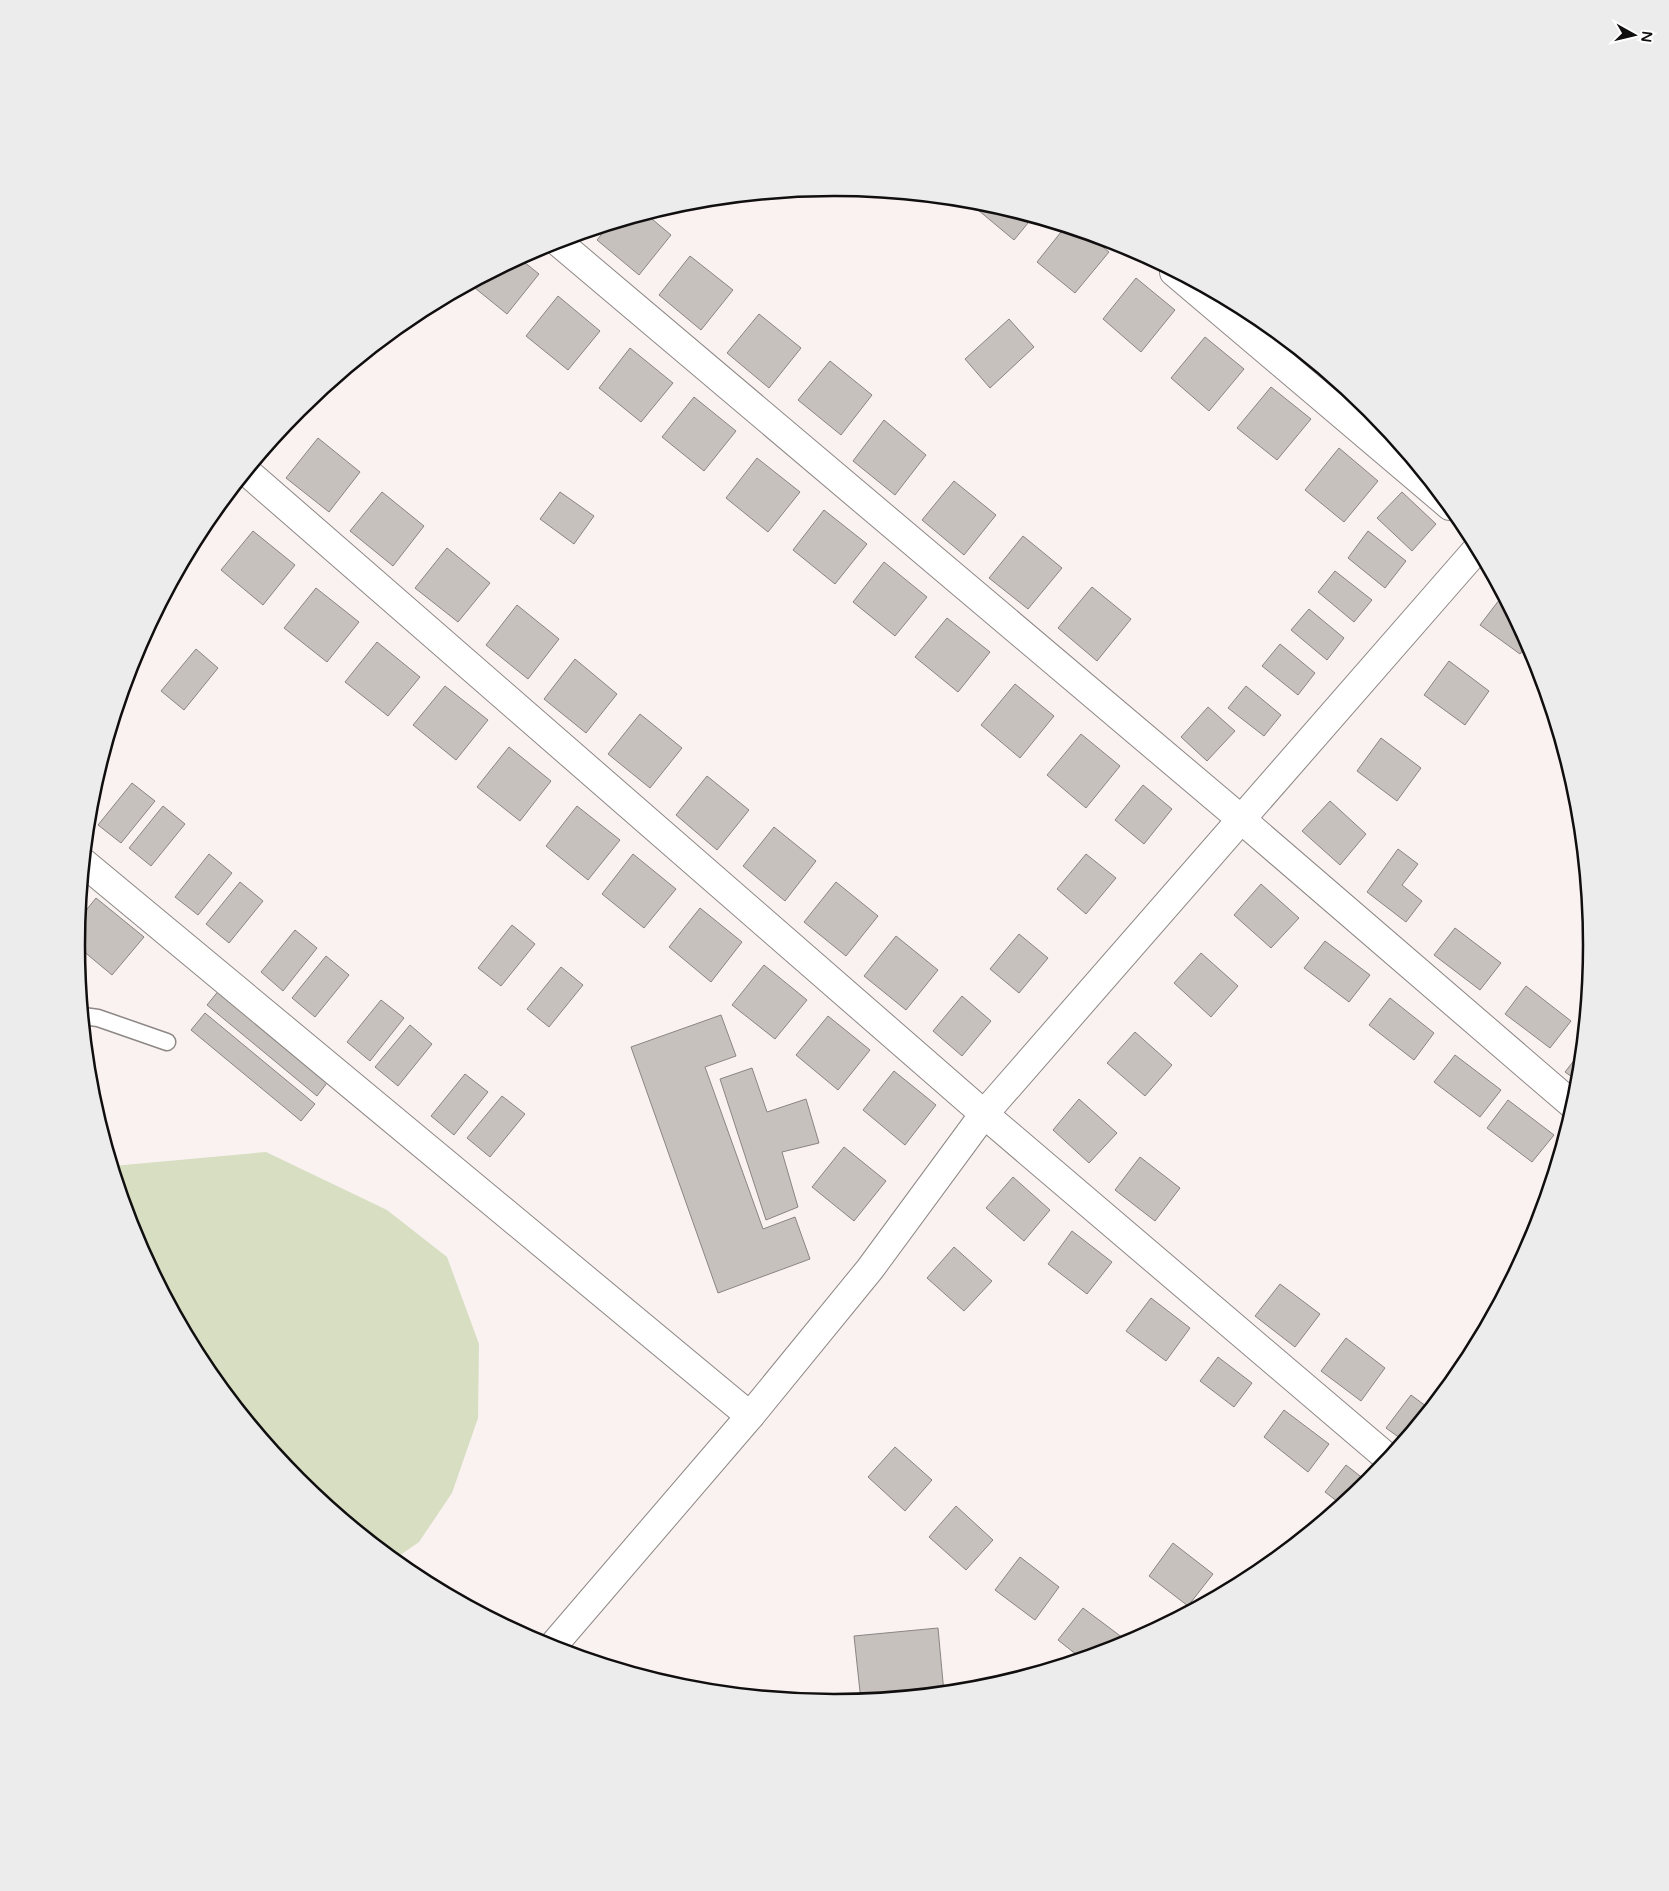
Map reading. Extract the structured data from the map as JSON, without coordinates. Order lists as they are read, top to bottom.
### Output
{
  "north": "right"
}
